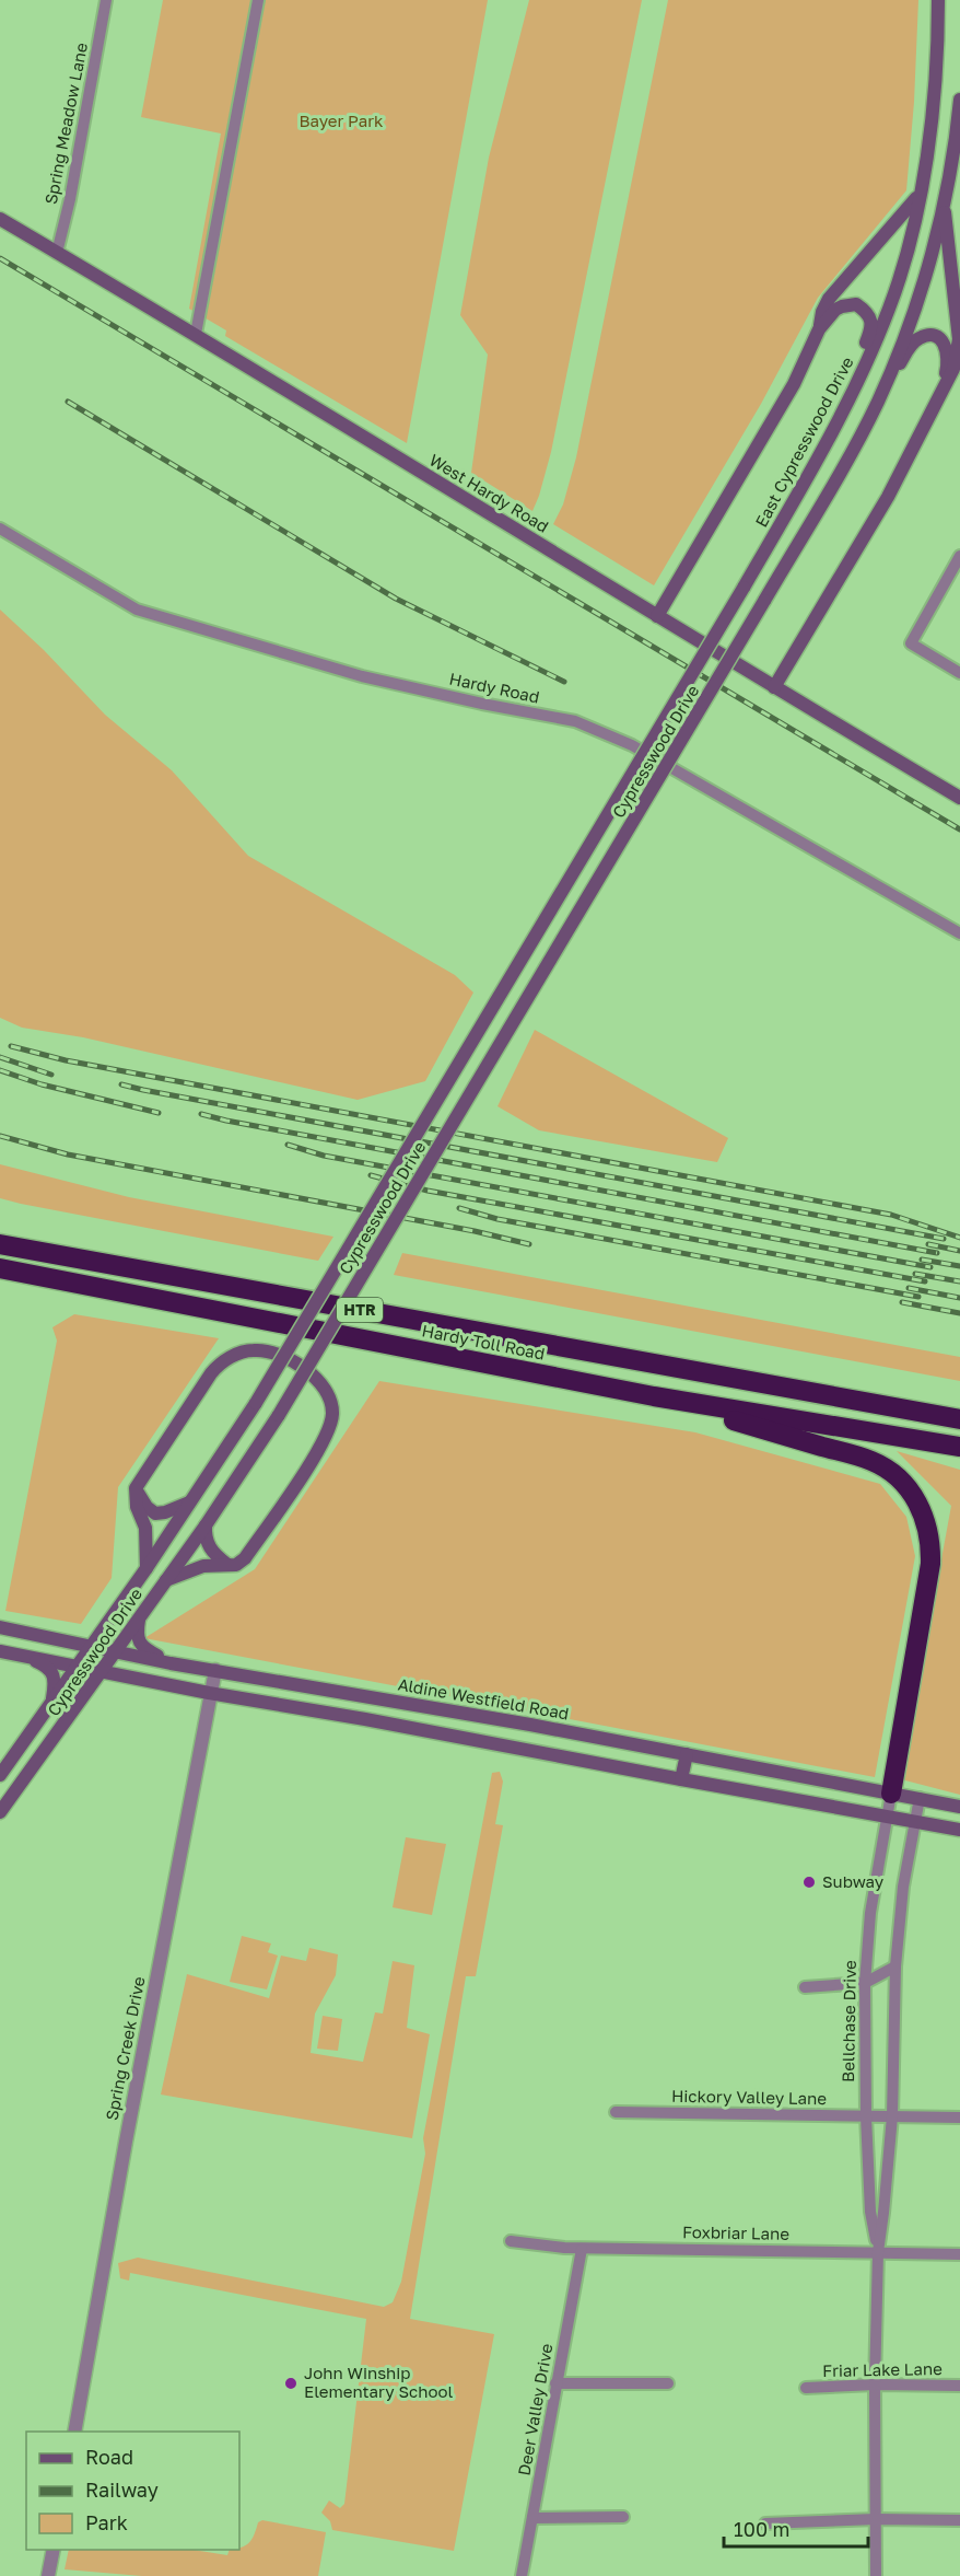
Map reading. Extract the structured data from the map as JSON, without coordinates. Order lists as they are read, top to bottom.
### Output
{
  "streets": {
    "highway": ["HTR", "Hardy Toll Road"],
    "main road": [
      "East Cypresswood Drive",
      "West Hardy Road",
      "Cypresswood Drive",
      "Aldine Westfield Road"
    ],
    "street": [
      "Spring Meadow Lane",
      "Hardy Road",
      "Bellchase Drive",
      "Spring Creek Drive",
      "Hickory Valley Lane",
      "Foxbriar Lane",
      "Friar Lake Lane",
      "Deer Valley Drive"
    ]
  },
  "crossings": [
    ["Spring Meadow Lane", "West Hardy Road"],
    ["East Cypresswood Drive", "Cypresswood Drive"],
    ["Cypresswood Drive", "Aldine Westfield Road"],
    ["Aldine Westfield Road", "Bellchase Drive"],
    ["Aldine Westfield Road", "Spring Creek Drive"],
    ["Bellchase Drive", "Hickory Valley Lane"],
    ["Bellchase Drive", "Foxbriar Lane"],
    ["Bellchase Drive", "Friar Lake Lane"],
    ["Foxbriar Lane", "Deer Valley Drive"]
  ],
  "parks": ["Bayer Park"],
  "places": ["Subway", "John Winship Elementary School"],
  "legend": ["Road", "Railway", "Park"],
  "scale_bar": "100 m"
}
